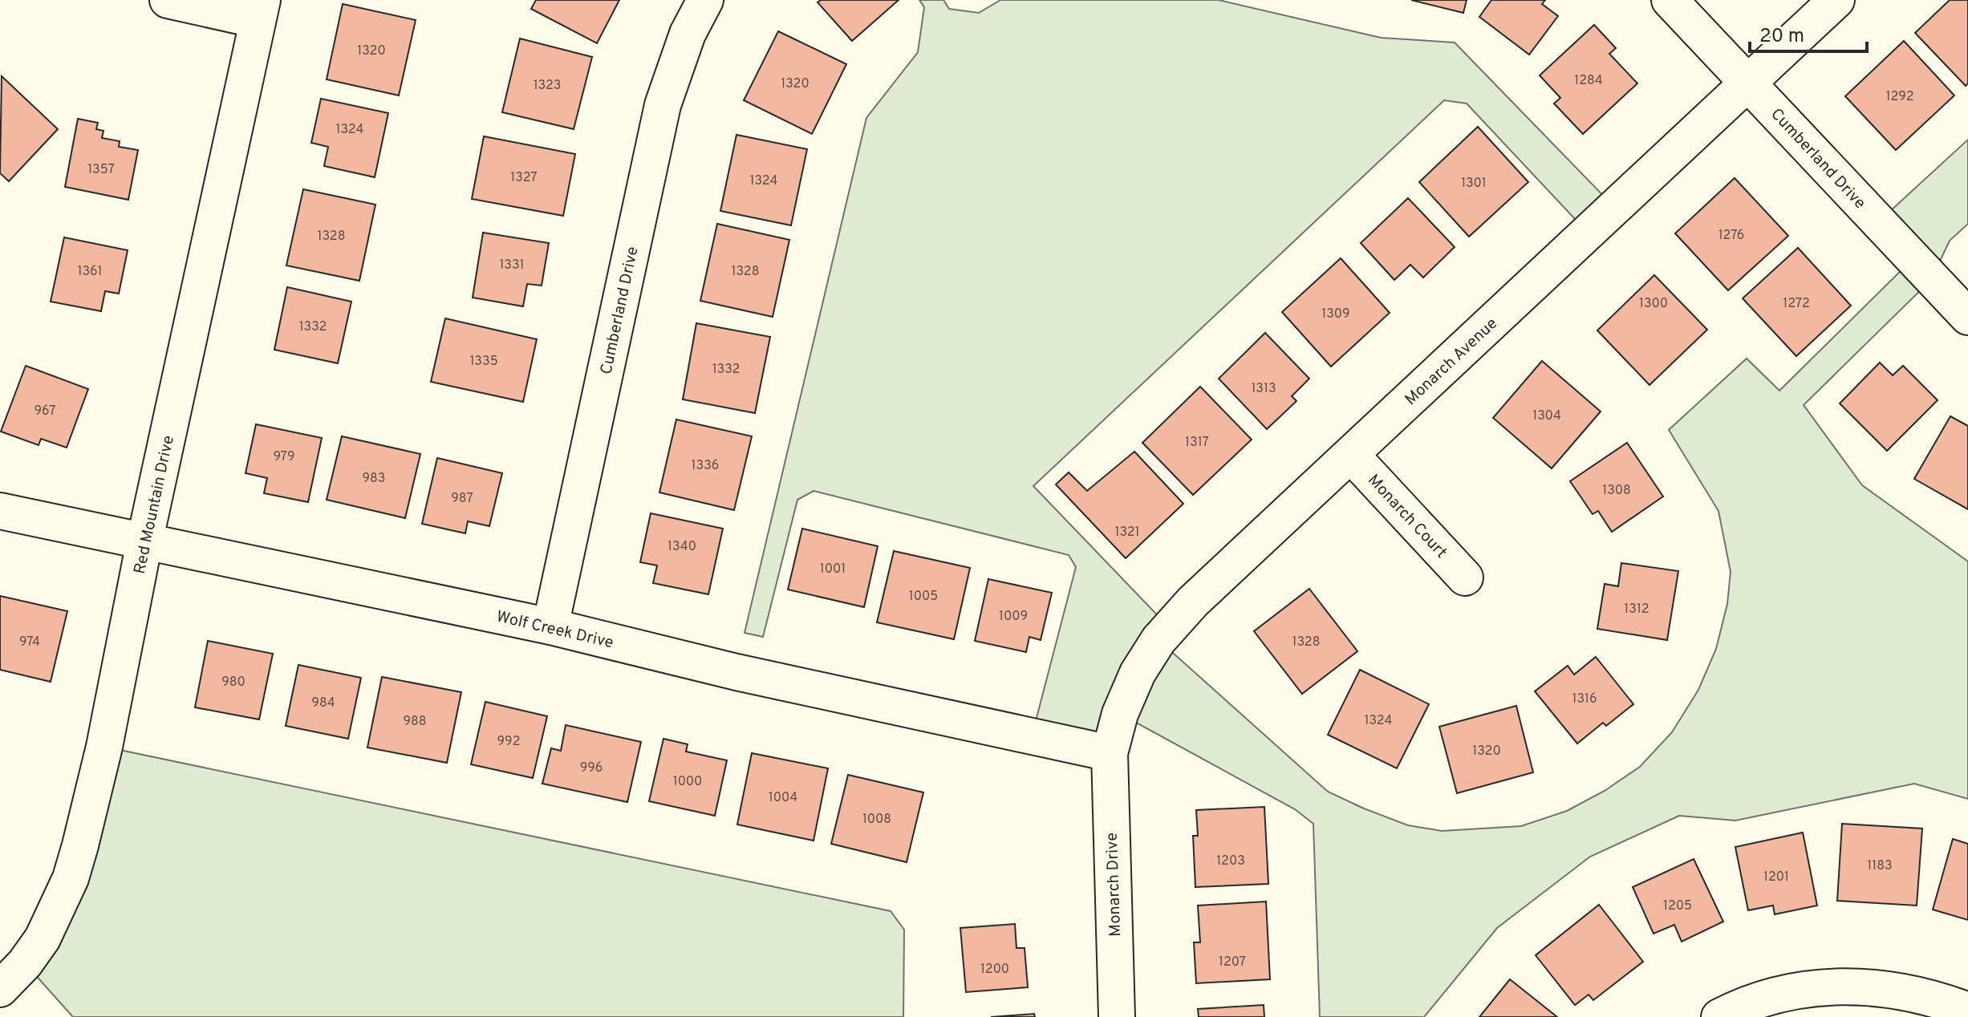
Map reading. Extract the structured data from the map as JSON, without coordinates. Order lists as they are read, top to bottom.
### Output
{
  "streets": {
    "street": [
      "Cumberland Drive",
      "Monarch Avenue",
      "Red Mountain Drive",
      "Monarch Court",
      "Wolf Creek Drive",
      "Monarch Drive"
    ]
  },
  "crossings": [
    ["Cumberland Drive", "Monarch Avenue"],
    ["Cumberland Drive", "Wolf Creek Drive"],
    ["Monarch Avenue", "Monarch Court"],
    ["Monarch Avenue", "Wolf Creek Drive"],
    ["Monarch Avenue", "Monarch Drive"],
    ["Red Mountain Drive", "Wolf Creek Drive"],
    ["Wolf Creek Drive", "Monarch Drive"]
  ],
  "house_numbers": [
    "1320",
    "1284",
    "1320",
    "1323",
    "1292",
    "1324",
    "1357",
    "1327",
    "1324",
    "1301",
    "1276",
    "1328",
    "1331",
    "1361",
    "1328",
    "1300",
    "1272",
    "1309",
    "1332",
    "1335",
    "1332",
    "1313",
    "967",
    "1304",
    "1317",
    "979",
    "1336",
    "983",
    "1308",
    "987",
    "1321",
    "1340",
    "1001",
    "1005",
    "1312",
    "1009",
    "974",
    "1328",
    "980",
    "1316",
    "984",
    "1324",
    "988",
    "992",
    "1320",
    "996",
    "1000",
    "1004",
    "1008",
    "1203",
    "1183",
    "1201",
    "1205",
    "1207",
    "1200"
  ],
  "scale_bar": "20 m"
}
